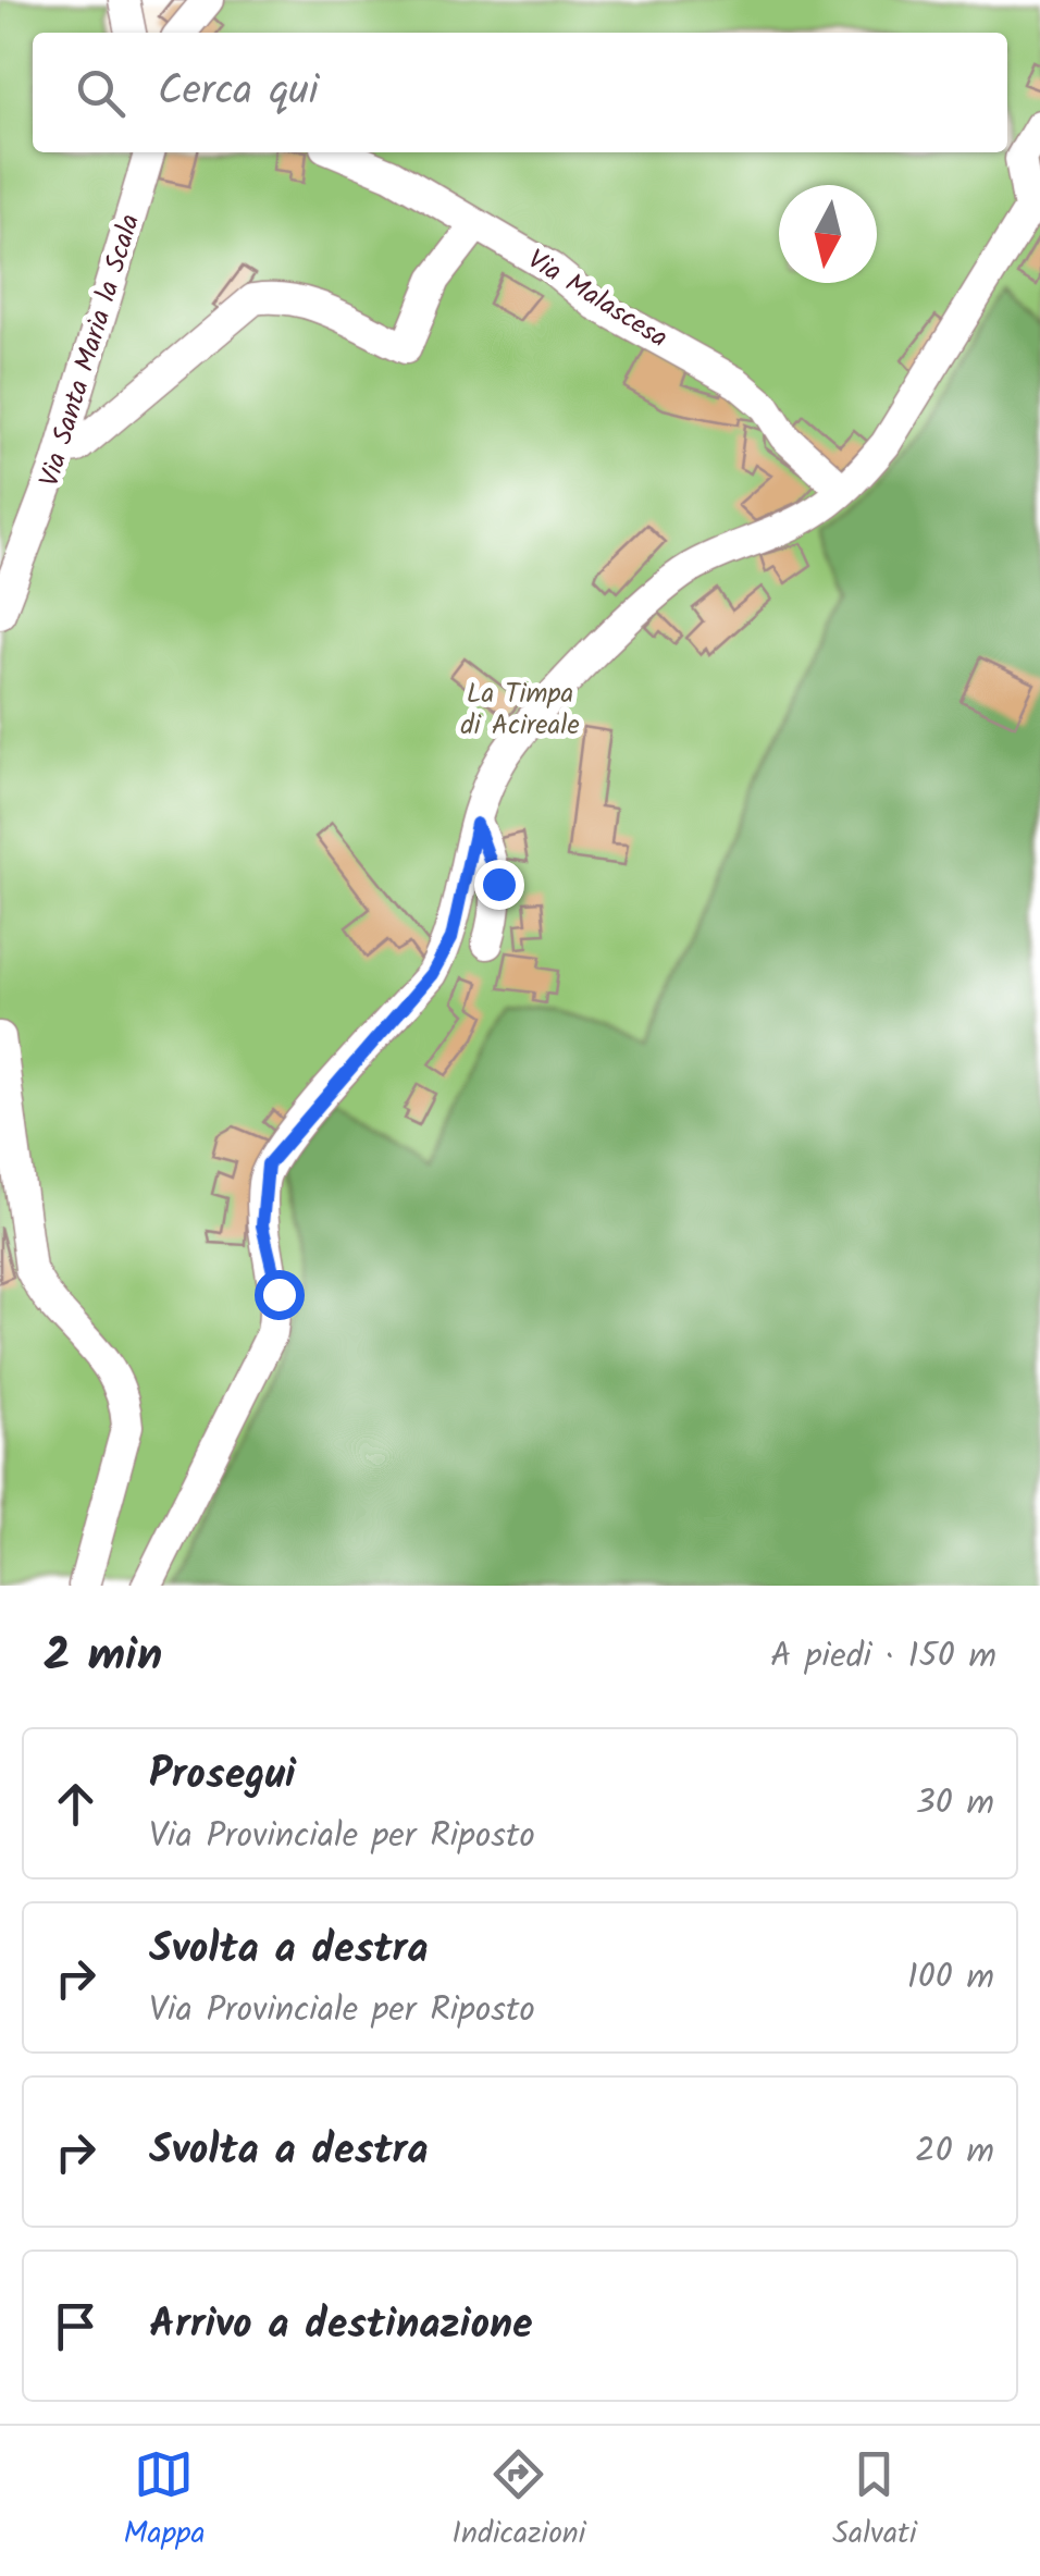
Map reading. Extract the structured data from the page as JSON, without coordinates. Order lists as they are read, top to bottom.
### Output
{
  "streets": {
    "street": ["Via Malascesa", "Via Santa Maria la Scala"]
  },
  "parks": ["La Timpa di Acireale"],
  "north": "bottom",
  "page": {
    "search": "Cerca qui",
    "heading": ["2 min", "A piedi · 150 m"],
    "list": [
      ["Prosegui", "Via Provinciale per Riposto", "30 m"],
      ["Svolta a destra", "Via Provinciale per Riposto", "100 m"],
      ["Svolta a destra", "20 m"],
      "Arrivo a destinazione"
    ],
    "nav": ["Mappa", "Indicazioni", "Salvati"]
  }
}
